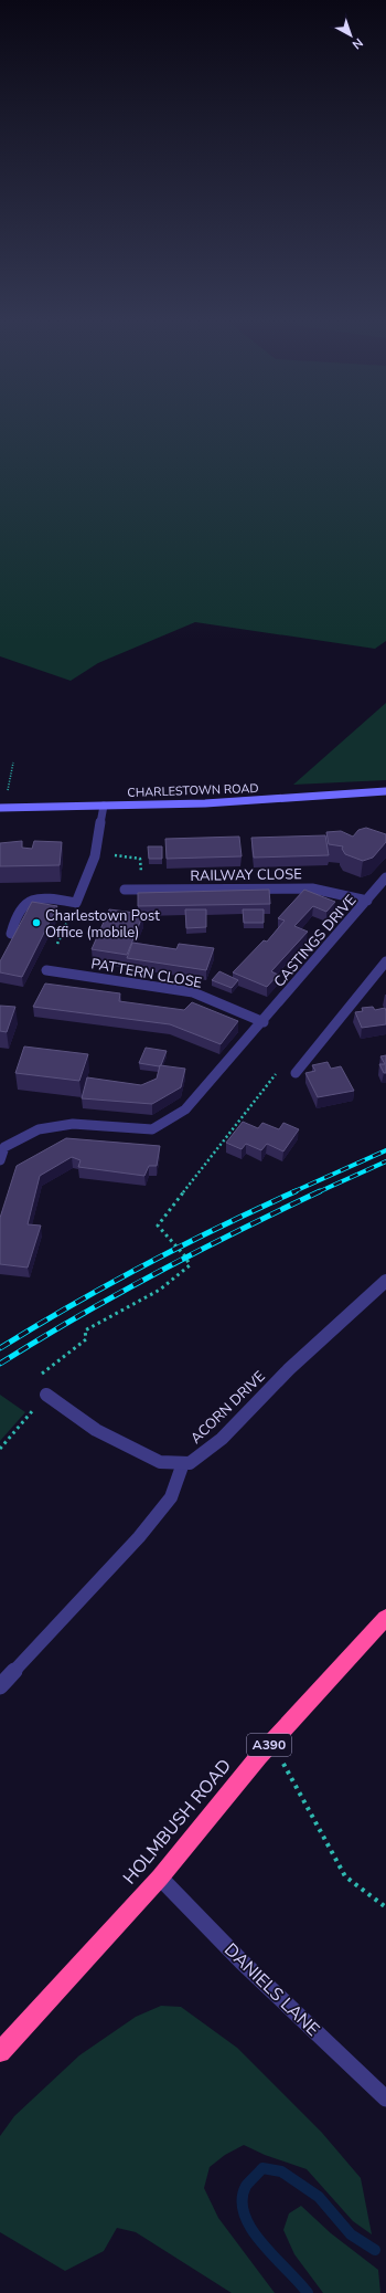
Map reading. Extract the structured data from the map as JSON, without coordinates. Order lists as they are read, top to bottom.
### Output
{
  "streets": {
    "highway": ["A390", "HOLMBUSH ROAD"],
    "street": [
      "CHARLESTOWN ROAD",
      "RAILWAY CLOSE",
      "CASTINGS DRIVE",
      "PATTERN CLOSE",
      "ACORN DRIVE",
      "DANIELS LANE"
    ]
  },
  "crossings": [
    ["RAILWAY CLOSE", "CASTINGS DRIVE"],
    ["CASTINGS DRIVE", "PATTERN CLOSE"],
    ["HOLMBUSH ROAD", "DANIELS LANE"]
  ],
  "places": ["Charlestown Post Office (mobile)"],
  "north": "bottom right"
}
